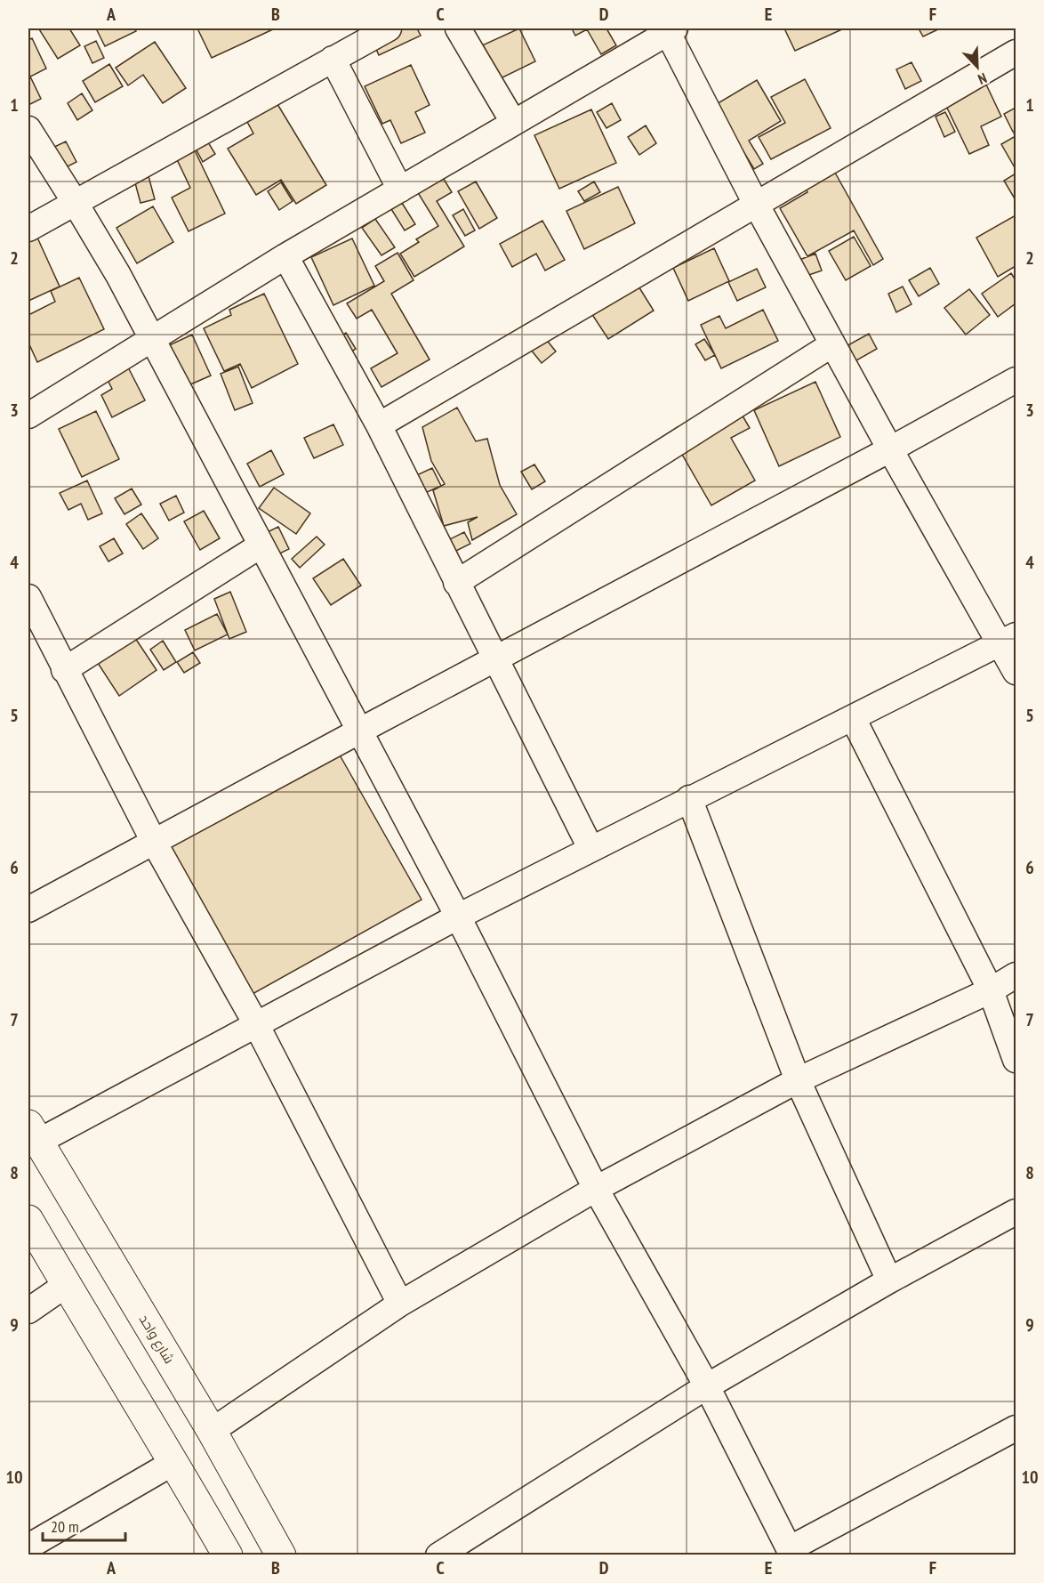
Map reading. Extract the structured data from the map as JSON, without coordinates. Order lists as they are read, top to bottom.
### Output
{
  "streets": {
    "street": ["شارع واحد"]
  },
  "scale_bar": "20 m",
  "north": "bottom right",
  "grid": {
    "columns": [
      "A",
      "B",
      "C",
      "D",
      "E",
      "F"
    ],
    "rows": [
      "1",
      "2",
      "3",
      "4",
      "5",
      "6",
      "7",
      "8",
      "9",
      "10"
    ]
  }
}
